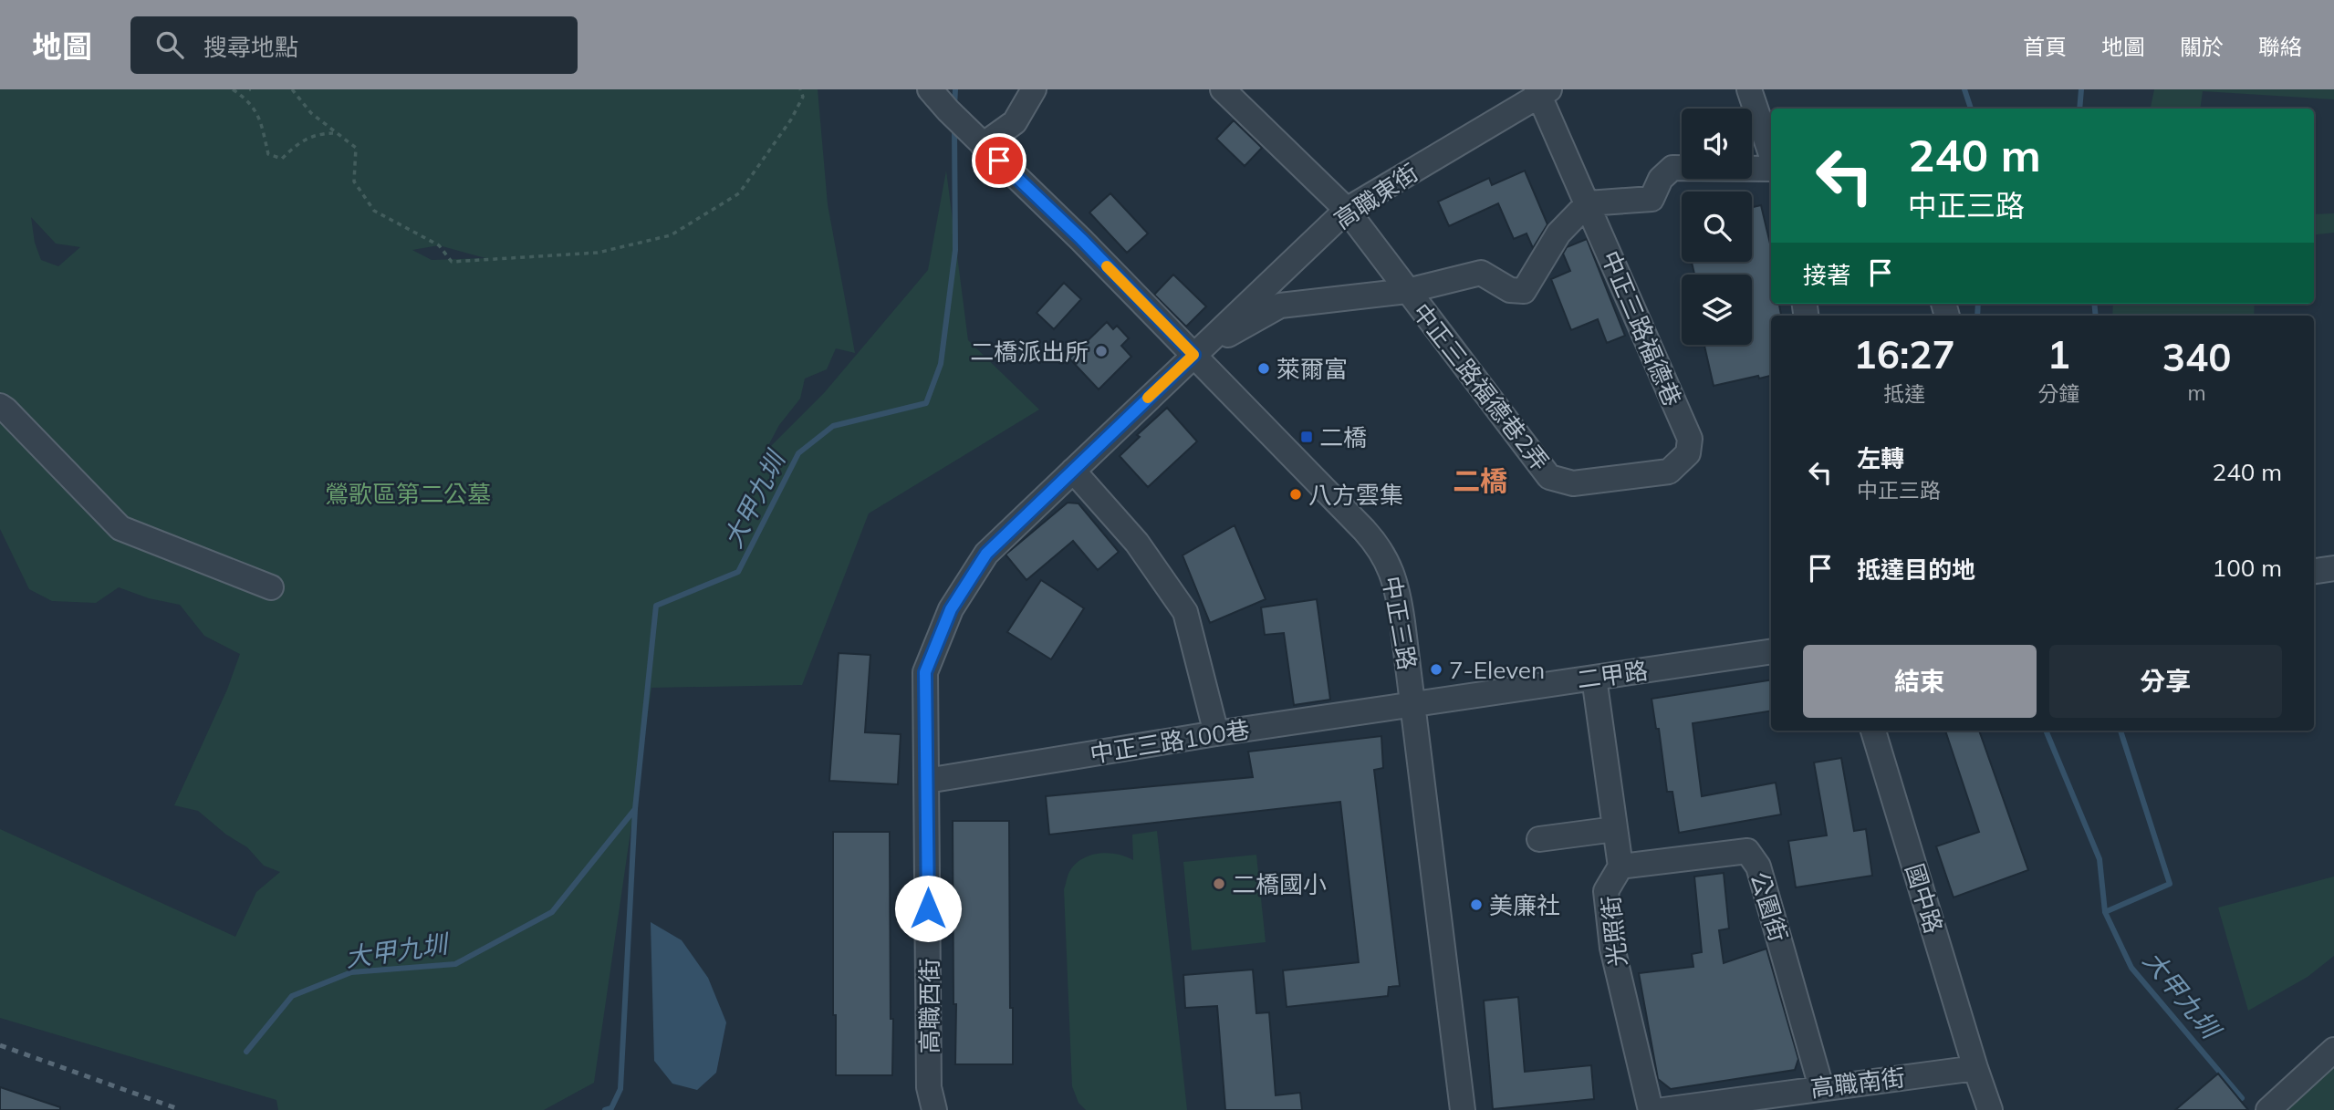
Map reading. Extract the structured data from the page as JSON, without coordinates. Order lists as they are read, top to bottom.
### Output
{
  "streets": {
    "street": [
      "高職東街",
      "中正三路福德巷",
      "中正三路福德巷2弄",
      "中正三路",
      "二甲路",
      "中正三路100巷",
      "國中路",
      "公園街",
      "光照街",
      "高職西街",
      "高職南街"
    ]
  },
  "crossings": [
    ["高職東街", "中正三路福德巷"],
    ["高職東街", "中正三路福德巷2弄"],
    ["高職東街", "中正三路"],
    ["高職東街", "高職西街"],
    ["中正三路福德巷", "中正三路福德巷2弄"],
    ["中正三路", "二甲路"],
    ["中正三路", "中正三路100巷"],
    ["中正三路", "高職西街"],
    ["二甲路", "中正三路100巷"],
    ["二甲路", "光照街"],
    ["中正三路100巷", "高職西街"],
    ["國中路", "高職南街"],
    ["公園街", "光照街"],
    ["公園街", "高職南街"]
  ],
  "districts": ["二橋"],
  "water": ["大甲九圳"],
  "parks": ["鶯歌區第二公墓"],
  "places": {
    "other": [
      "二橋派出所",
      "萊爾富",
      "八方雲集",
      "7-Eleven",
      "二橋國小",
      "美廉社"
    ],
    "transit": ["二橋"]
  },
  "page": {
    "header": "地圖",
    "search": "搜尋地點",
    "nav": [
      "首頁",
      "地圖",
      "關於",
      "聯絡"
    ],
    "turn": ["240 m", "中正三路"],
    "then": "接著",
    "eta": [
      "16:27",
      "抵達",
      "1",
      "分鐘",
      "340",
      "m"
    ],
    "list": [
      {
        "name": "左轉",
        "note": "中正三路",
        "value": "240 m"
      },
      {
        "name": "抵達目的地",
        "value": "100 m"
      }
    ],
    "buttons": ["結束", "分享"]
  }
}
